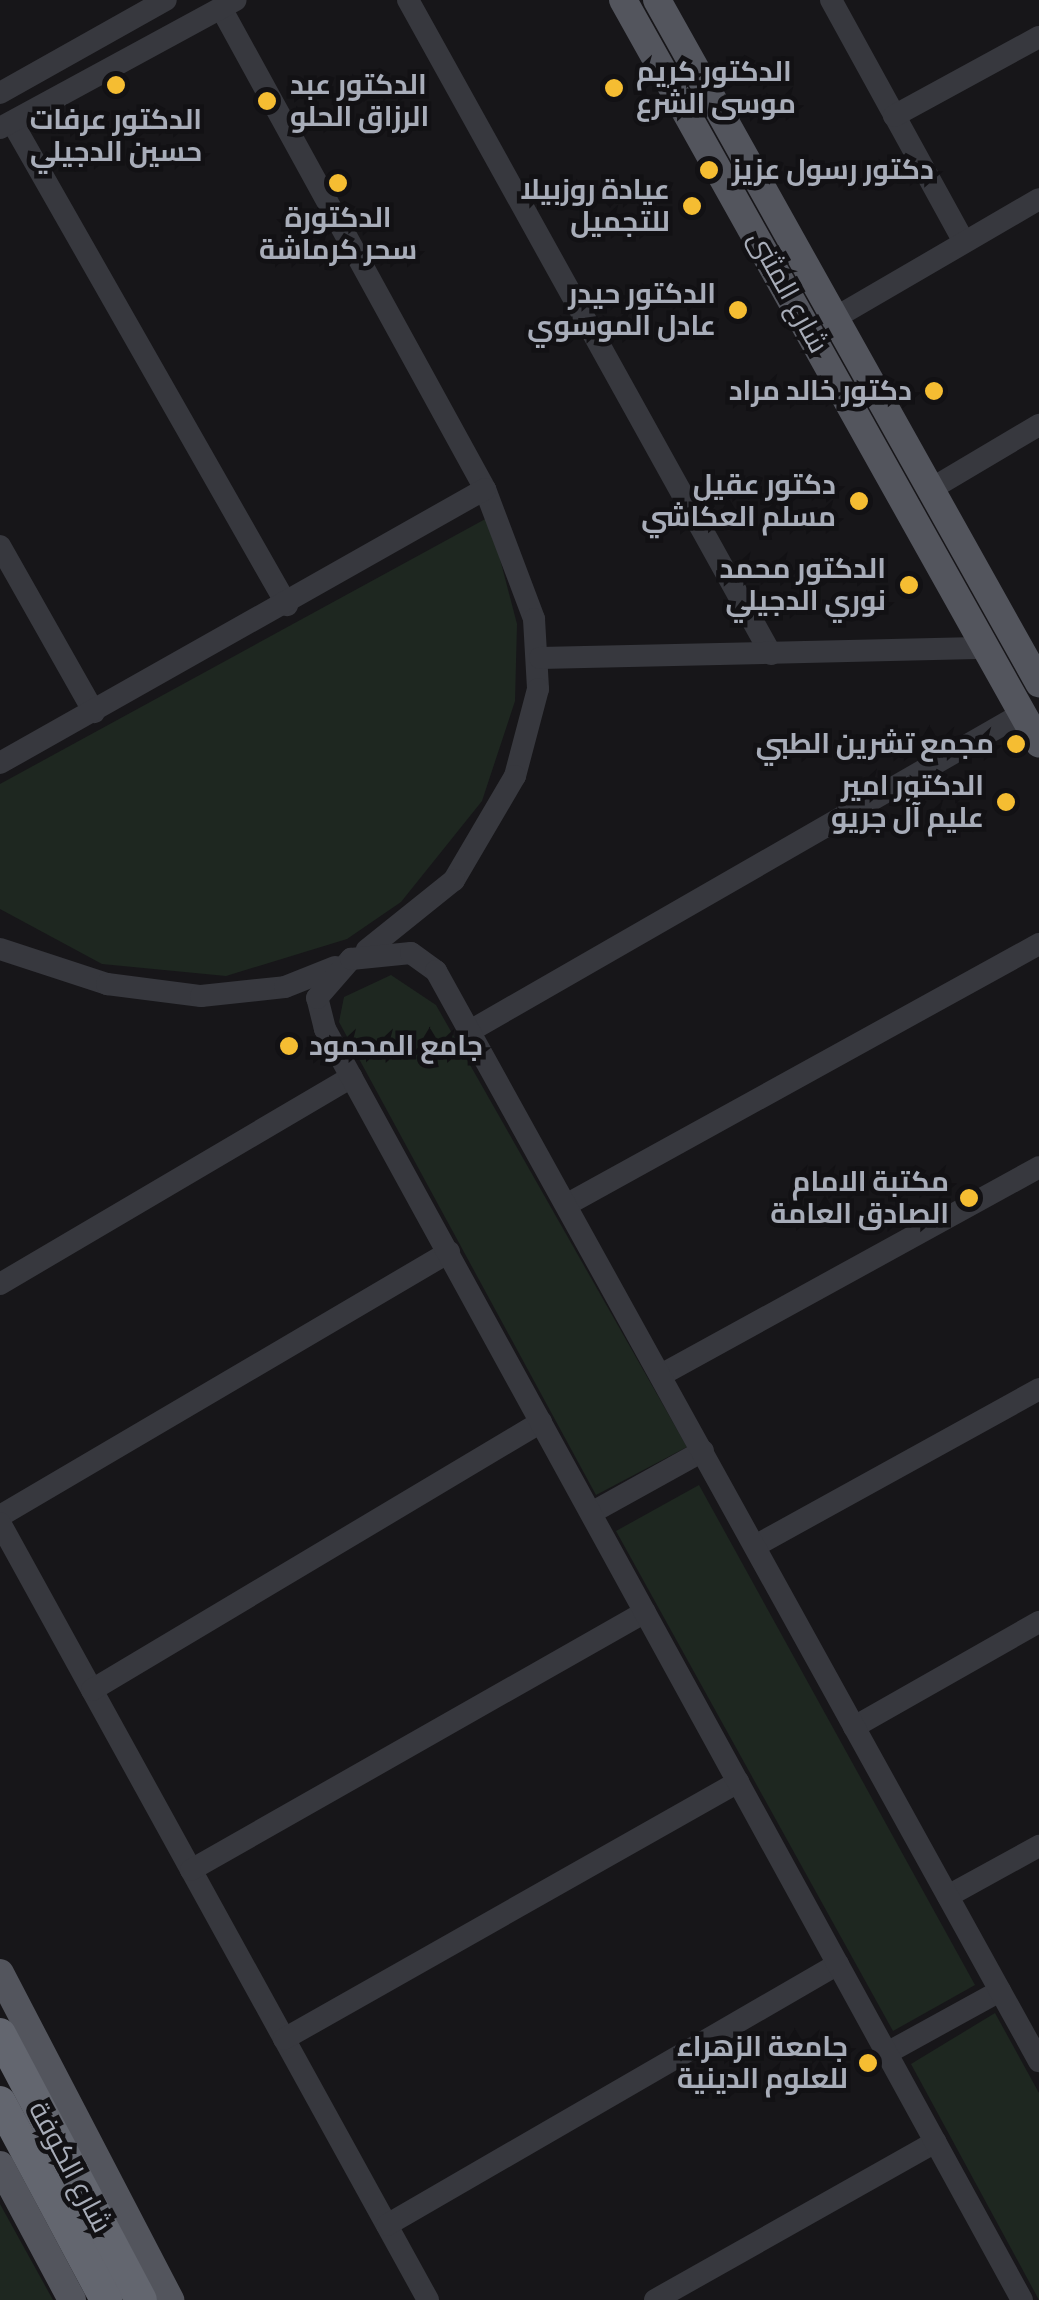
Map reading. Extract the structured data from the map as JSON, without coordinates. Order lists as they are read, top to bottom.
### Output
{
  "streets": {
    "highway": ["شارع الكوفة"],
    "main road": ["شارع المثنى"]
  },
  "places": [
    "الدكتور عرفات حسين الدجيلي",
    "الدكتور كريم موسى الشرع",
    "الدكتور عبد الرزاق الحلو",
    "دكتور رسول عزيز",
    "الدكتورة سحر كرماشة",
    "عيادة روزبيلا للتجميل",
    "الدكتور حيدر عادل الموسوي",
    "دكتور خالد مراد",
    "دكتور عقيل مسلم العكاشي",
    "الدكتور محمد نوري الدجيلي",
    "مجمع تشرين الطبي",
    "الدكتور امير عليم آل جريو",
    "جامع المحمود",
    "مكتبة الامام الصادق العامة",
    "جامعة الزهراء للعلوم الدينية"
  ]
}
